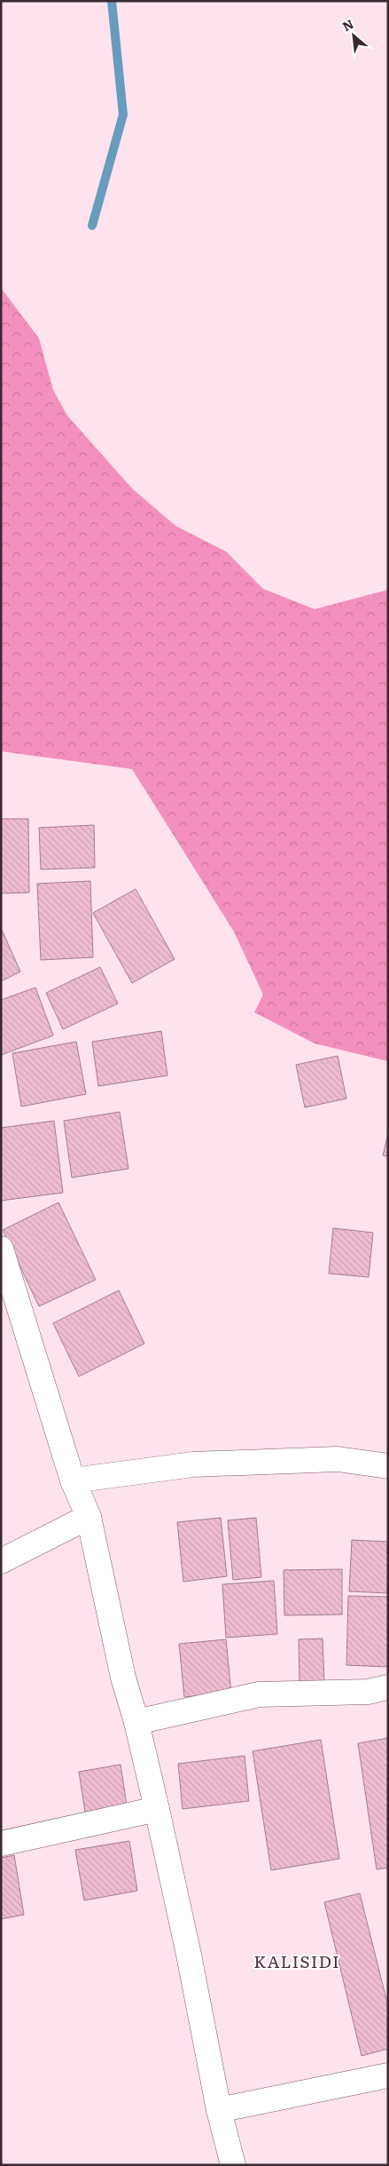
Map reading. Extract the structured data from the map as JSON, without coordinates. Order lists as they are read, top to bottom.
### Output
{
  "districts": ["KALISIDI"],
  "north": "top left"
}
